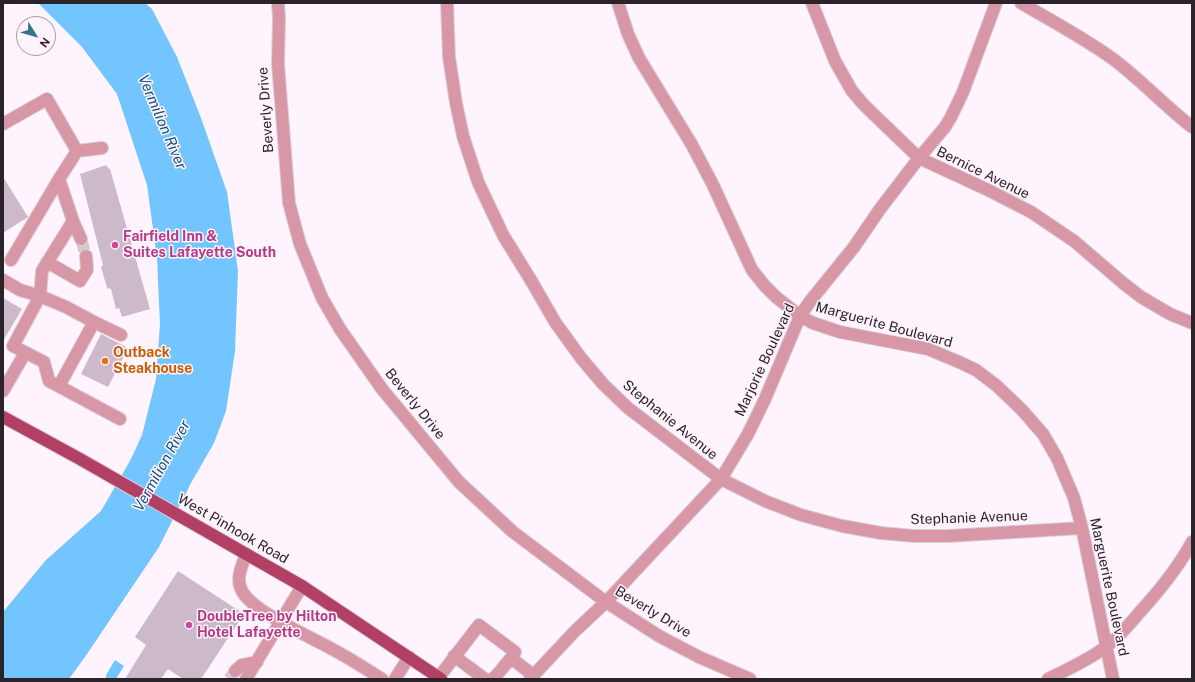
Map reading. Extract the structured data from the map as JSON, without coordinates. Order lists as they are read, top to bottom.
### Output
{
  "streets": {
    "main road": ["West Pinhook Road"],
    "street": [
      "Beverly Drive",
      "Bernice Avenue",
      "Marguerite Boulevard",
      "Marjorie Boulevard",
      "Stephanie Avenue"
    ]
  },
  "crossings": [
    ["Beverly Drive", "Marjorie Boulevard"],
    ["Bernice Avenue", "Marjorie Boulevard"],
    ["Marguerite Boulevard", "Marjorie Boulevard"],
    ["Marguerite Boulevard", "Stephanie Avenue"],
    ["Marjorie Boulevard", "Stephanie Avenue"]
  ],
  "water": ["Vermilion River"],
  "places": ["Fairfield Inn & Suites Lafayette South", "Outback Steakhouse", "DoubleTree by Hilton Hotel Lafayette"],
  "north": "bottom right"
}
